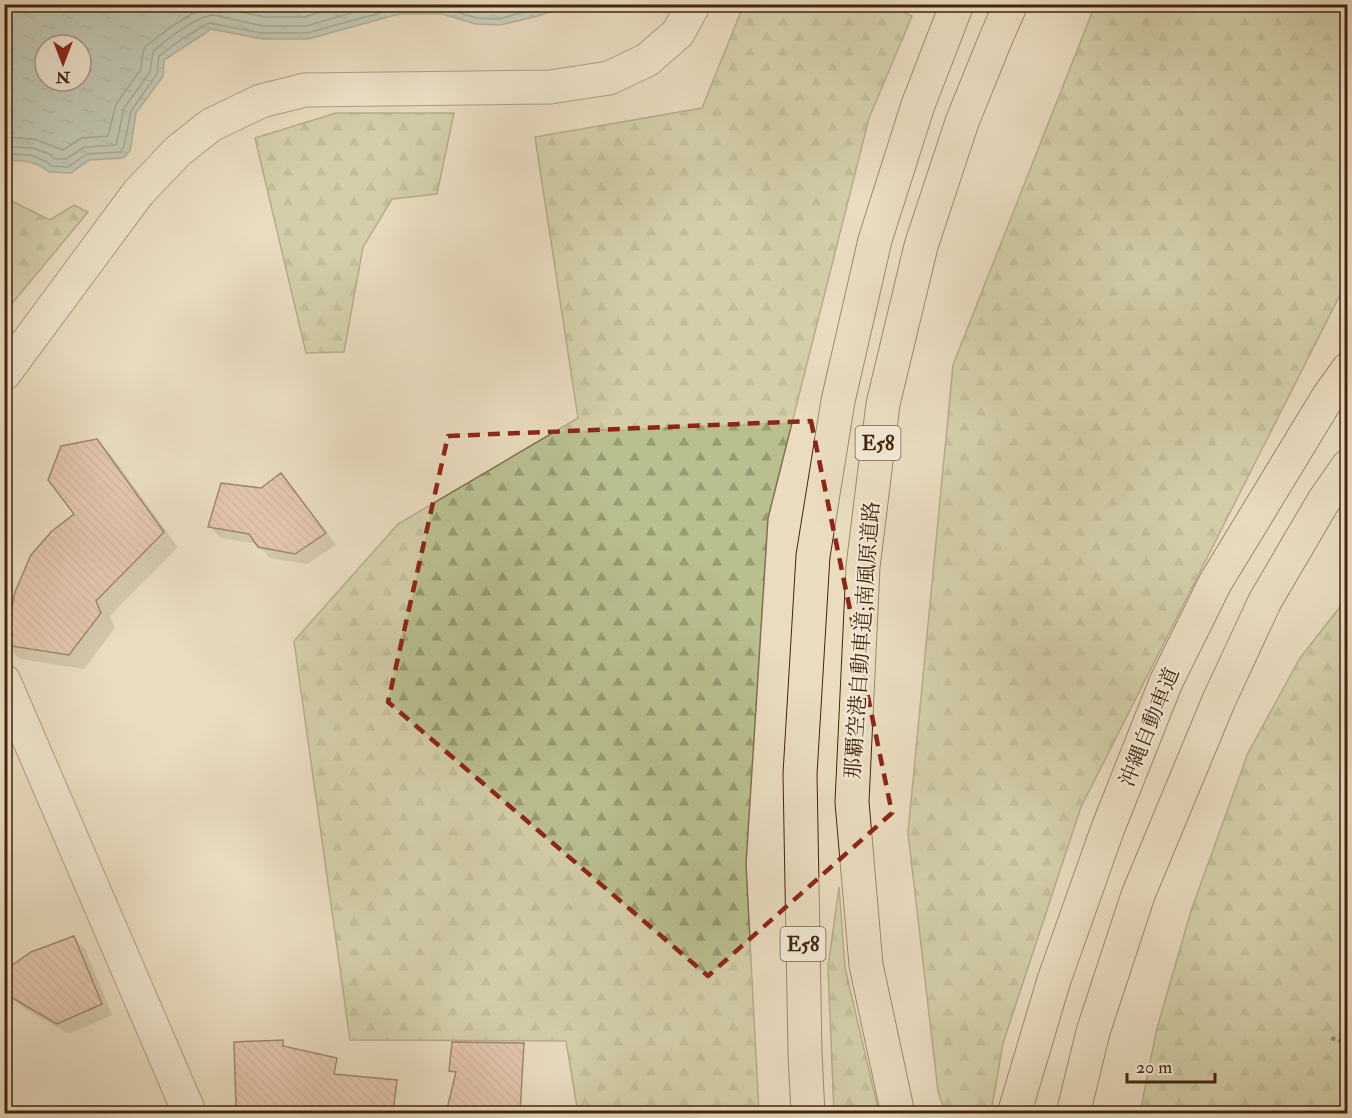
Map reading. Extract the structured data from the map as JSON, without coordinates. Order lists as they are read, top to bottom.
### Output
{
  "streets": {
    "highway": ["E58", "那覇空港自動車道;南風原道路", "沖縄自動車道"]
  },
  "scale_bar": "20 m",
  "north": "bottom"
}
